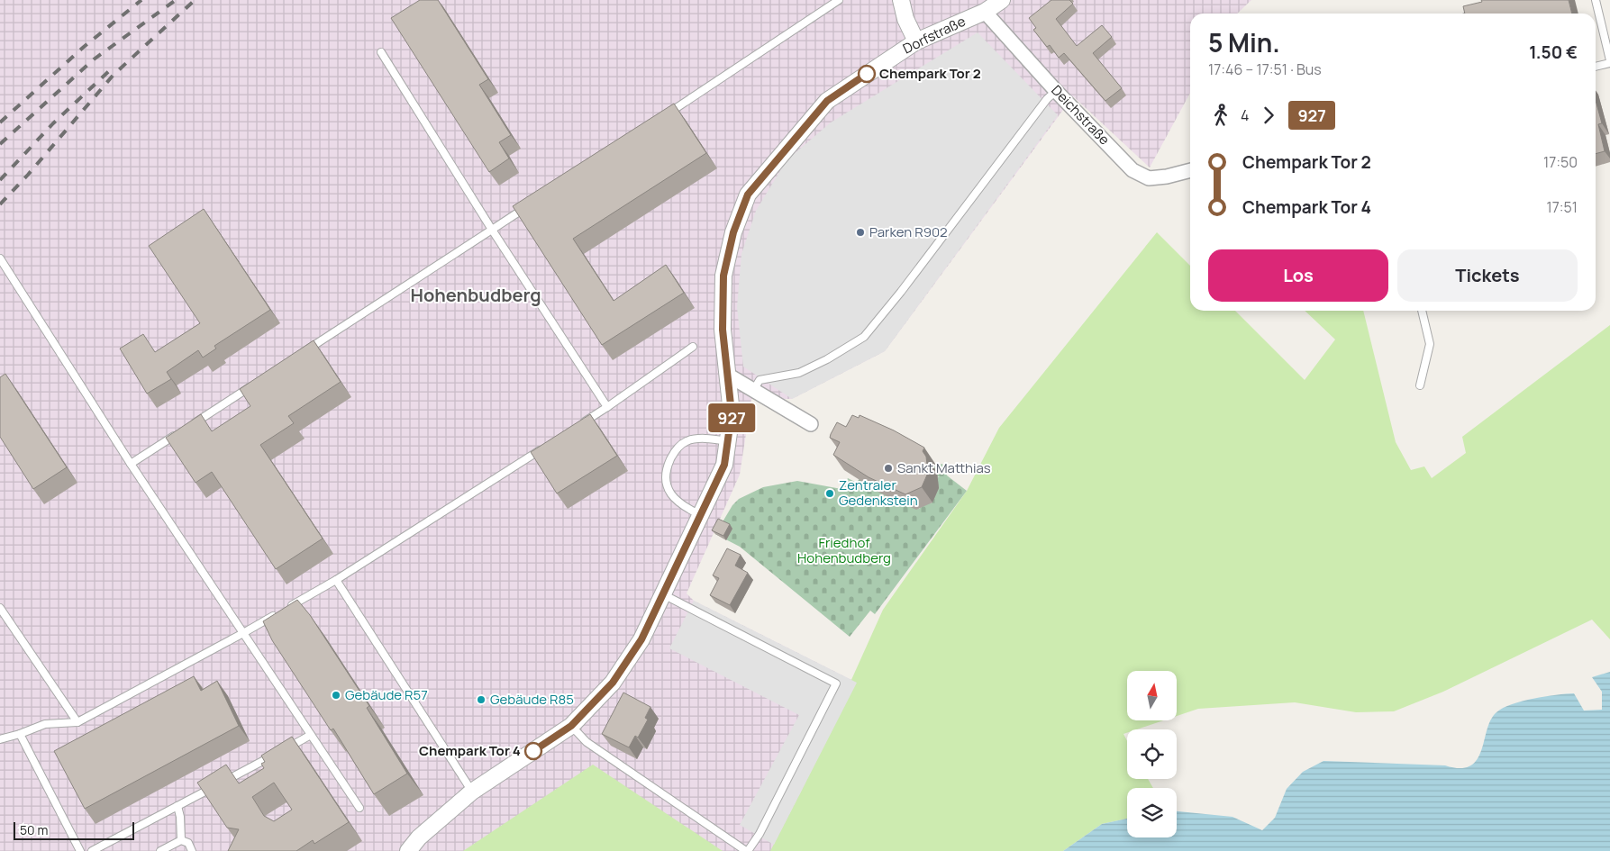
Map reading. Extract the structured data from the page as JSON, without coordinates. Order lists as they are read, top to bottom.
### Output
{
  "streets": {
    "street": ["Dorfstraße", "Deichstraße"]
  },
  "crossings": [
    ["Dorfstraße", "Deichstraße"]
  ],
  "districts": ["Hohenbudberg"],
  "parks": ["Friedhof Hohenbudberg"],
  "places": [
    "Chempark Tor 2",
    "Parken R902",
    "Sankt Matthias",
    "Zentraler Gedenkstein",
    "Gebäude R57",
    "Gebäude R85",
    "Chempark Tor 4"
  ],
  "lines": ["bus line 927"],
  "scale_bar": "50 m",
  "north": "top",
  "page": {
    "on_map": "927",
    "heading": ["5 Min.", "17:46 – 17:51 · Bus", "1.50 €"],
    "legs": ["4", "927"],
    "list": [
      {
        "name": "Chempark Tor 2",
        "value": "17:50"
      },
      {
        "name": "Chempark Tor 4",
        "value": "17:51"
      }
    ],
    "buttons": ["Los", "Tickets"],
    "scale": "50 m"
  }
}
